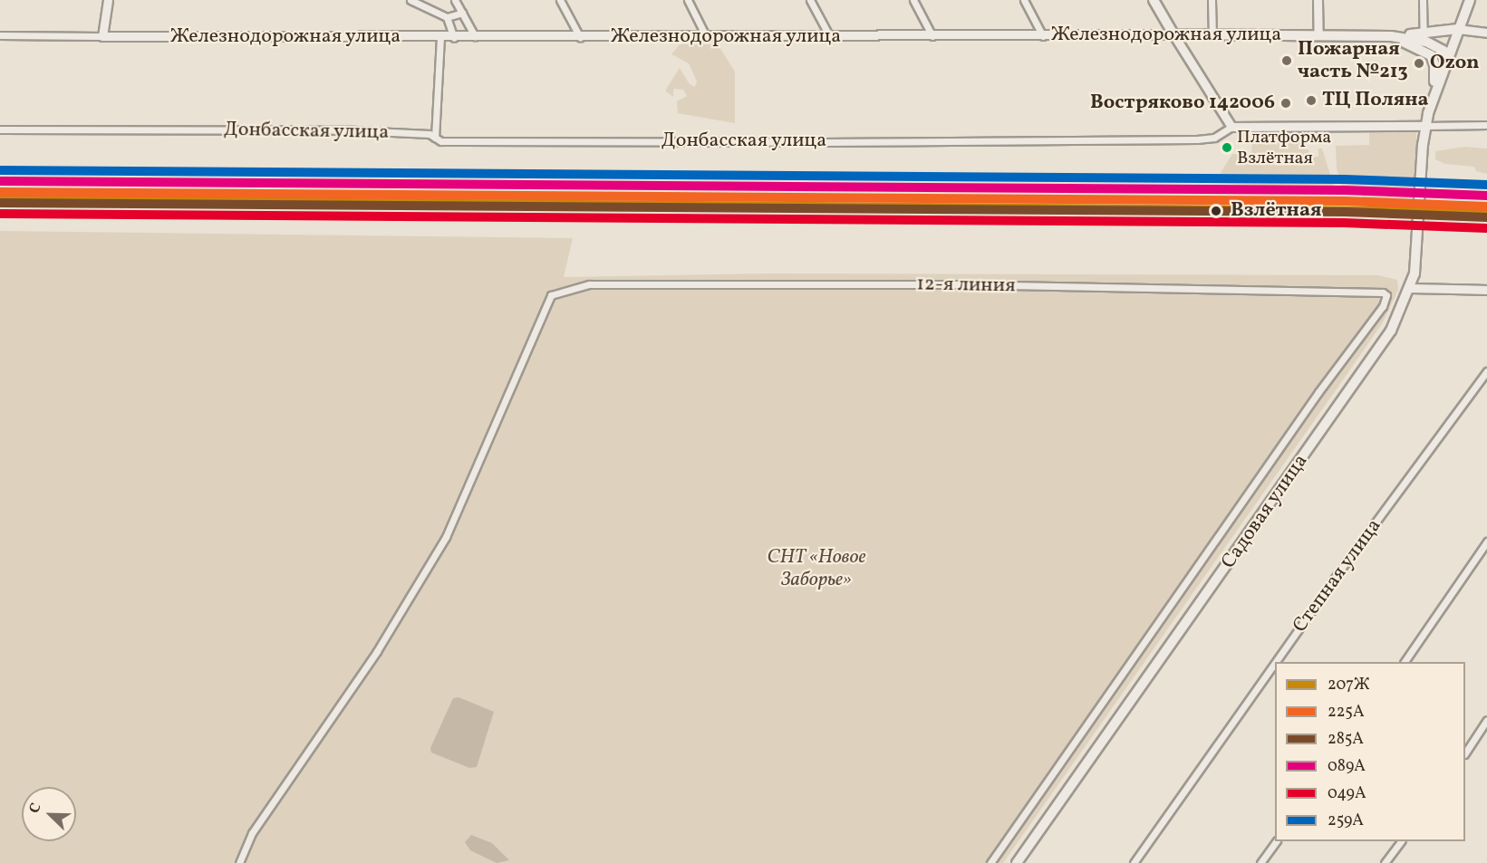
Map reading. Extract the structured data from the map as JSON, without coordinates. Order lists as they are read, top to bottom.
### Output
{
  "streets": {
    "main road": ["Железнодорожная улица", "Садовая улица"],
    "street": ["Донбасская улица", "12-я линия", "Степная улица"]
  },
  "crossings": [
    ["Донбасская улица", "Садовая улица"]
  ],
  "parks": ["СНТ «Новое Заборье»"],
  "places": [
    "Пожарная часть №213",
    "Ozon",
    "ТЦ Поляна",
    "Востряково 142006",
    "Платформа Взлётная",
    "Взлётная"
  ],
  "lines": [
    "transit line 259А",
    "transit line 089А",
    "transit line 225А",
    "transit line 207Ж",
    "transit line 285А",
    "transit line 049А"
  ],
  "legend": [
    "207Ж",
    "225А",
    "285А",
    "089А",
    "049А",
    "259А"
  ],
  "north": "top left"
}
